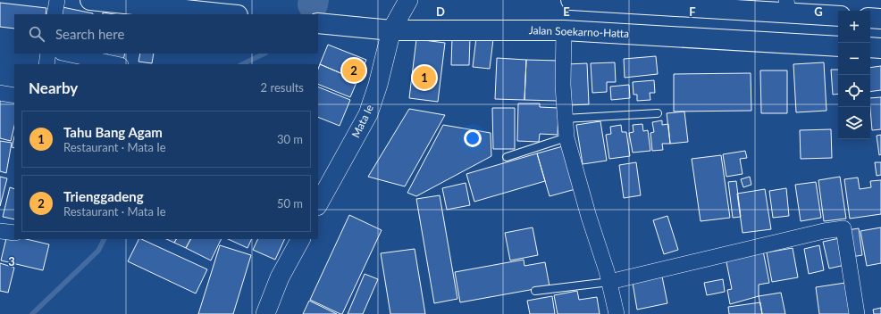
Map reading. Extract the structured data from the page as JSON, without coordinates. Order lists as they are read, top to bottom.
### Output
{
  "streets": {
    "highway": ["Jalan Soekarno-Hatta"],
    "street": ["Mata Ie"]
  },
  "crossings": [
    ["Jalan Soekarno-Hatta", "Mata Ie"]
  ],
  "page": {
    "map_buttons": ["+", "−"],
    "search": "Search here",
    "pins": ["2", "1"],
    "heading": ["Nearby", "2 results"],
    "list": [
      {
        "mark": "1",
        "name": "Tahu Bang Agam",
        "note": "Restaurant · Mata Ie",
        "value": "30 m"
      },
      {
        "mark": "2",
        "name": "Trienggadeng",
        "note": "Restaurant · Mata Ie",
        "value": "50 m"
      }
    ]
  },
  "grid": {
    "columns": [
      "D",
      "E",
      "F",
      "G"
    ],
    "rows": ["3"]
  }
}
